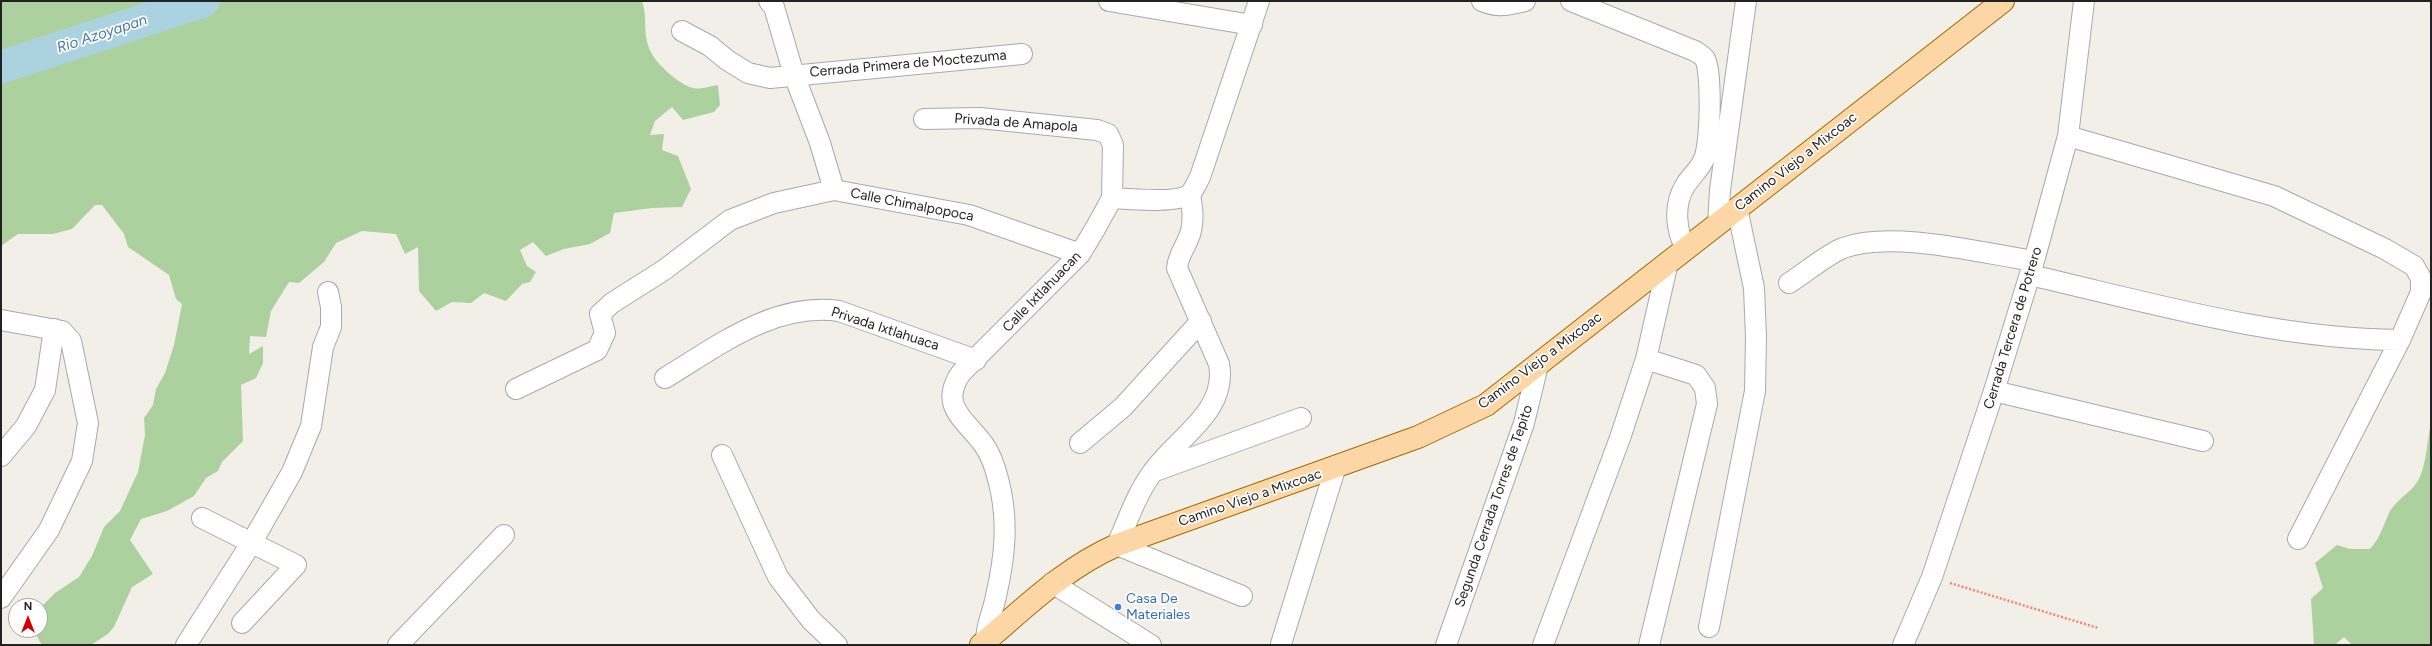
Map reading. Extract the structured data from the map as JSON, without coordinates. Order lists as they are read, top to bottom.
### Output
{
  "streets": {
    "main road": ["Camino Viejo a Mixcoac"],
    "street": [
      "Cerrada Primera de Moctezuma",
      "Privada de Amapola",
      "Calle Chimalpopoca",
      "Calle Ixtlahuacan",
      "Cerrada Tercera de Potrero",
      "Privada Ixtlahuaca",
      "Segunda Cerrada Torres de Tepito"
    ]
  },
  "crossings": [
    ["Privada de Amapola", "Calle Ixtlahuacan"],
    ["Camino Viejo a Mixcoac", "Calle Ixtlahuacan"],
    ["Camino Viejo a Mixcoac", "Segunda Cerrada Torres de Tepito"],
    ["Calle Chimalpopoca", "Calle Ixtlahuacan"],
    ["Calle Ixtlahuacan", "Privada Ixtlahuaca"]
  ],
  "water": ["Rio Azoyapan"],
  "places": ["Casa De Materiales"],
  "north": "top"
}
